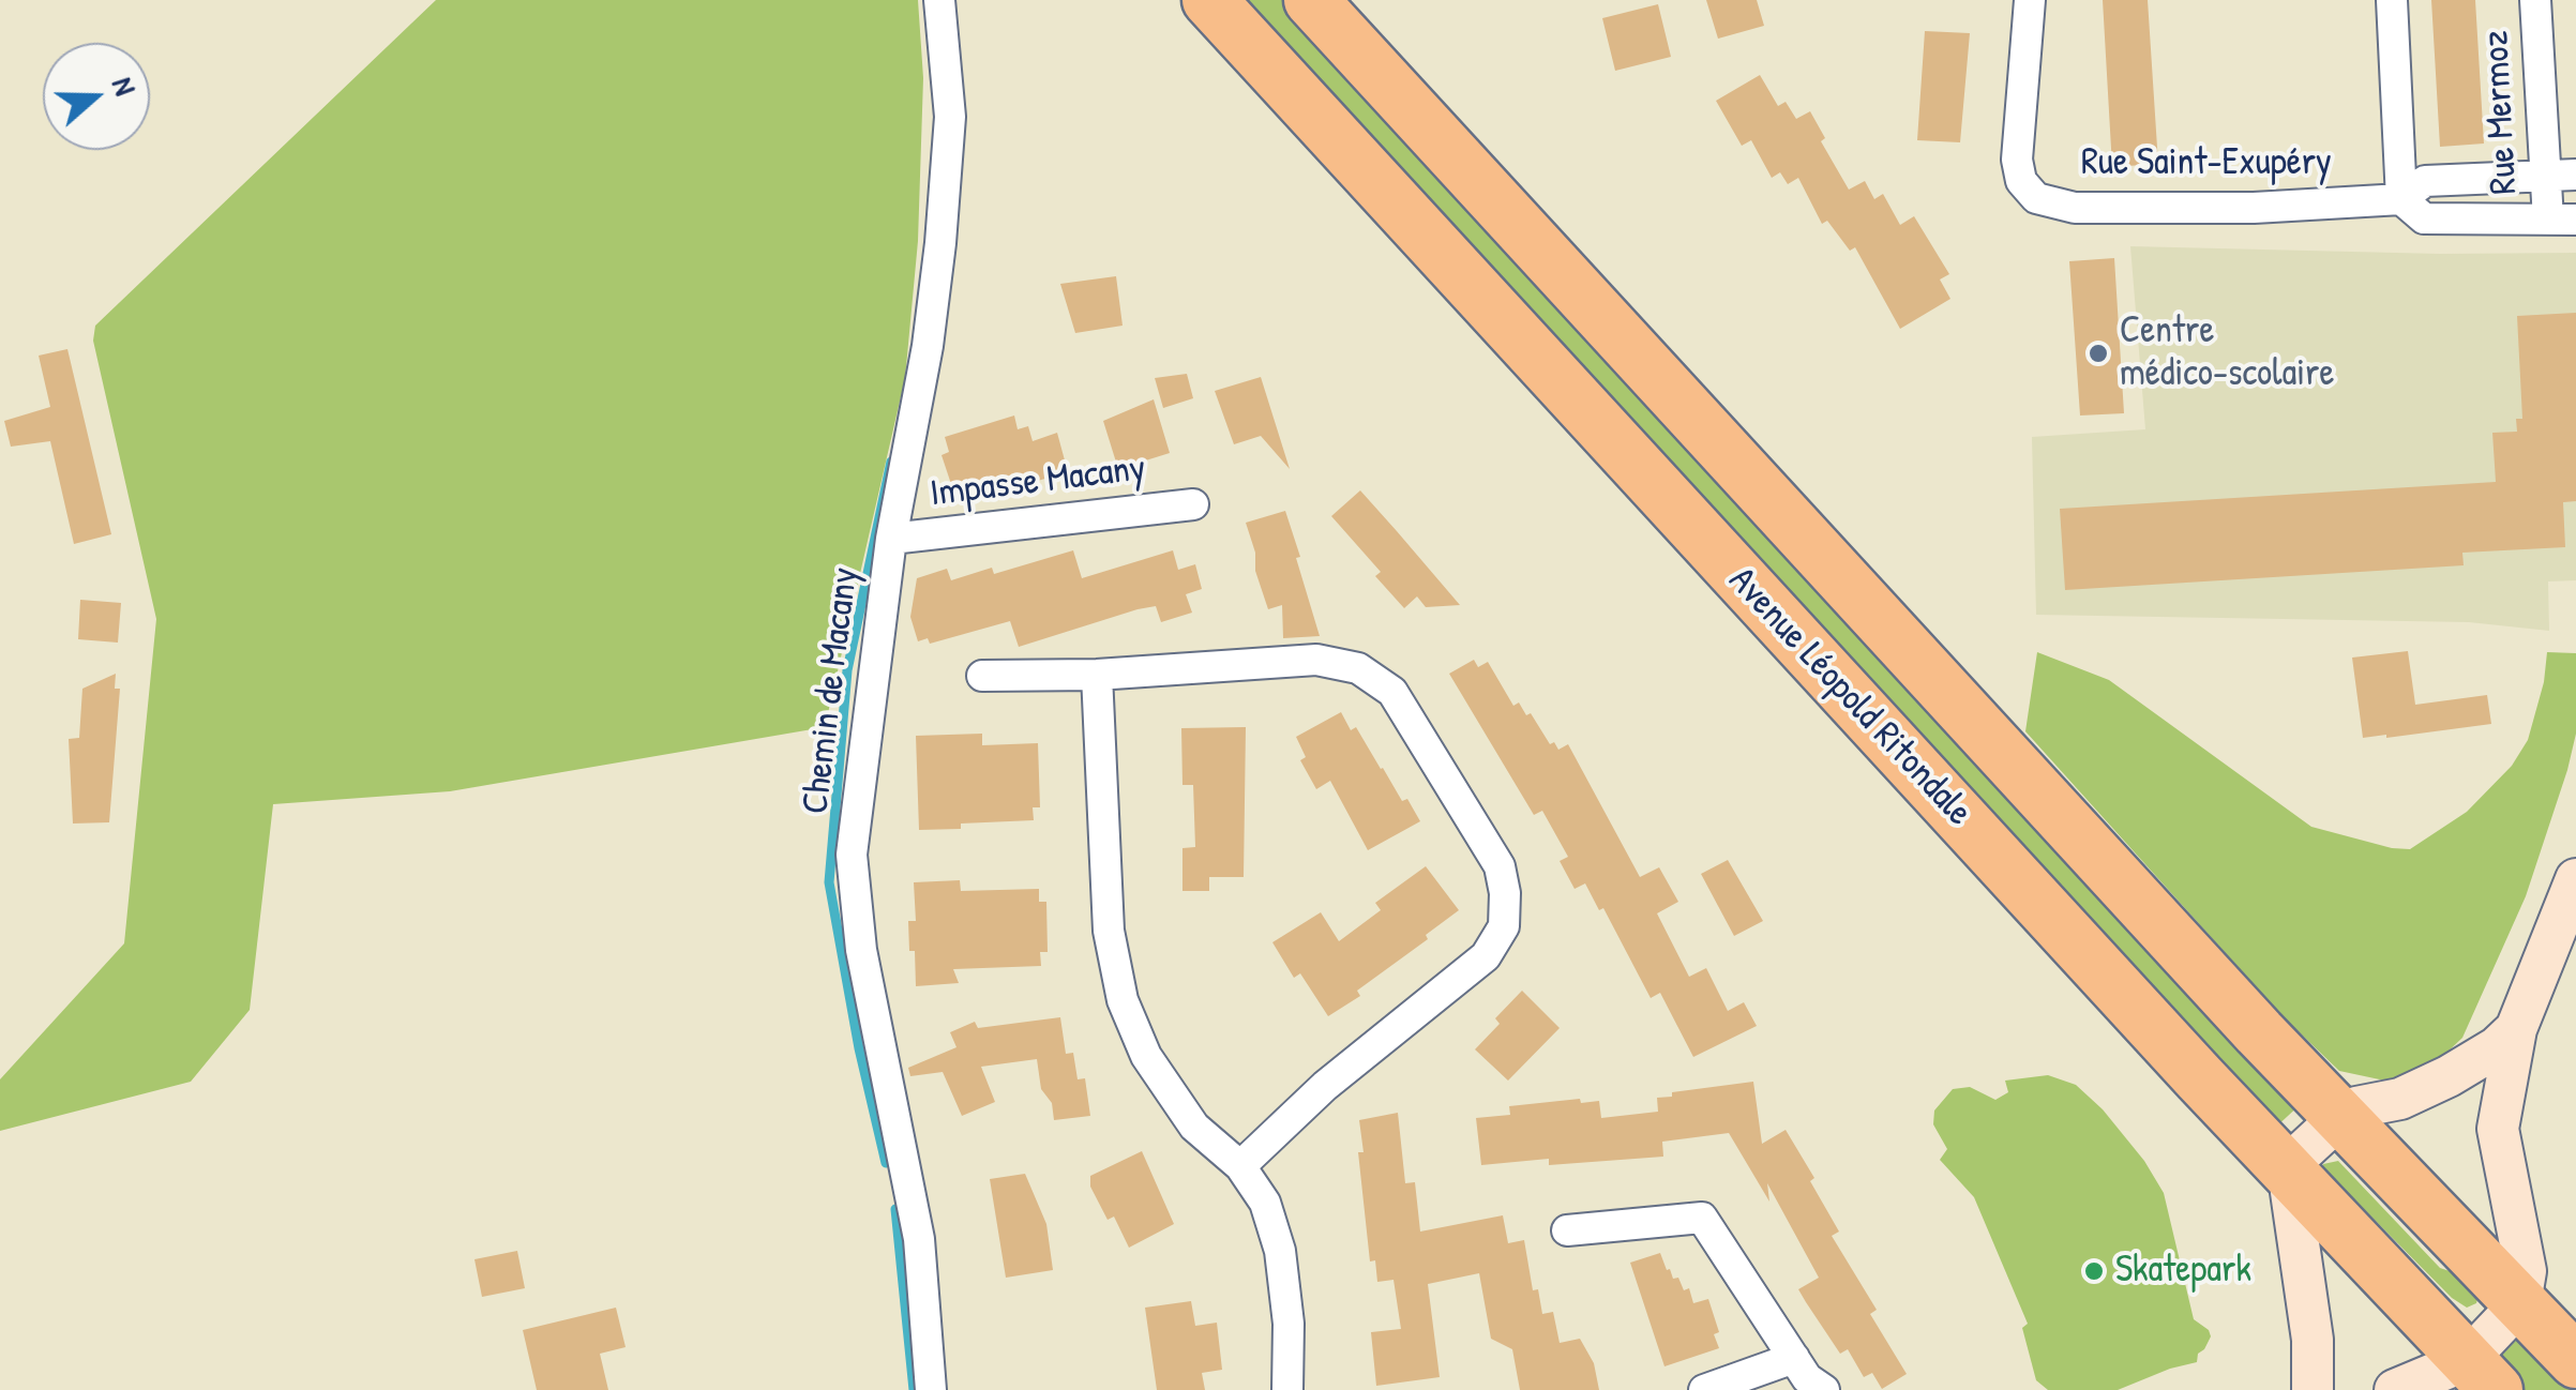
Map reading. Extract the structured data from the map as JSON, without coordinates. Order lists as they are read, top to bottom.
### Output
{
  "streets": {
    "highway": ["Avenue Léopold Ritondale"],
    "street": [
      "Rue Mermoz",
      "Rue Saint-Exupéry",
      "Impasse Macany",
      "Chemin de Macany"
    ]
  },
  "crossings": [
    ["Rue Mermoz", "Rue Saint-Exupéry"],
    ["Impasse Macany", "Chemin de Macany"]
  ],
  "places": ["Centre médico-scolaire", "Skatepark"],
  "north": "right"
}
